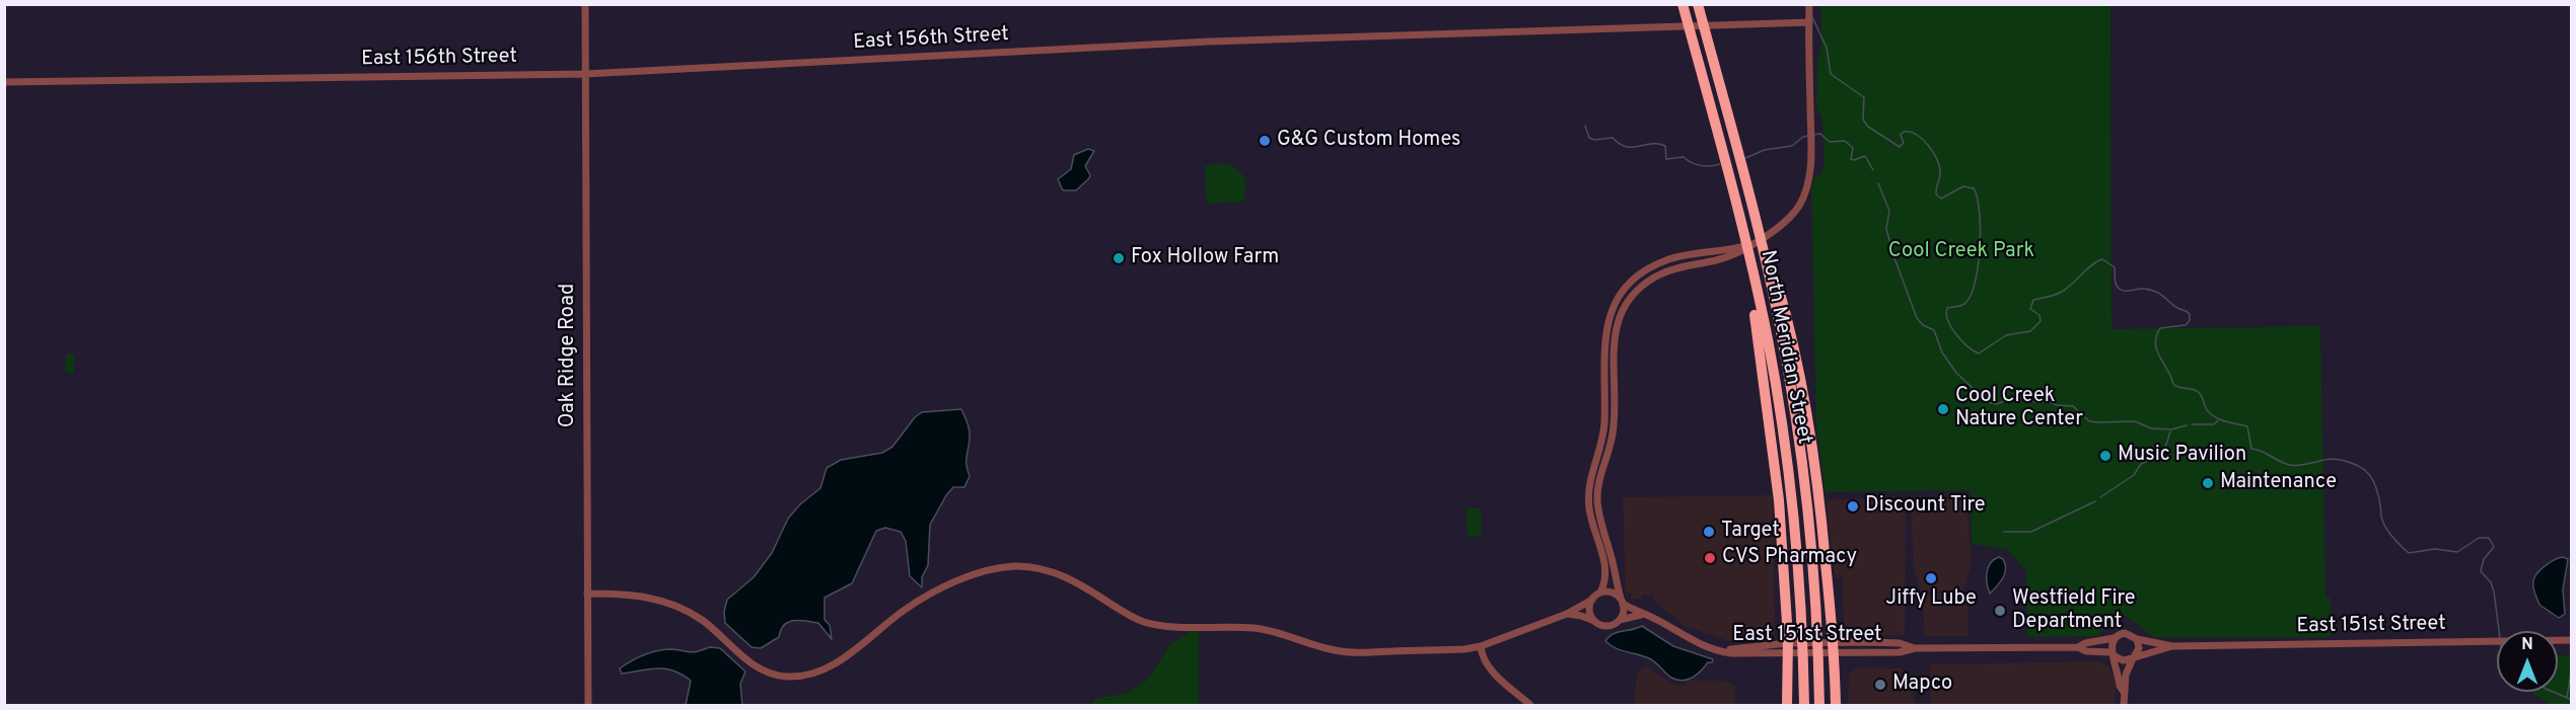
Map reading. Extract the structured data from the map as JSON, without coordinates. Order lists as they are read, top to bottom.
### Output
{
  "streets": {
    "highway": ["North Meridian Street"],
    "street": ["East 156th Street", "Oak Ridge Road", "East 151st Street"]
  },
  "crossings": [
    ["East 156th Street", "Oak Ridge Road"]
  ],
  "parks": ["Cool Creek Park"],
  "places": [
    "G&G Custom Homes",
    "Fox Hollow Farm",
    "Cool Creek Nature Center",
    "Music Pavilion",
    "Maintenance",
    "Discount Tire",
    "Target",
    "CVS Pharmacy",
    "Jiffy Lube",
    "Westfield Fire Department",
    "Mapco"
  ],
  "north": "top"
}
